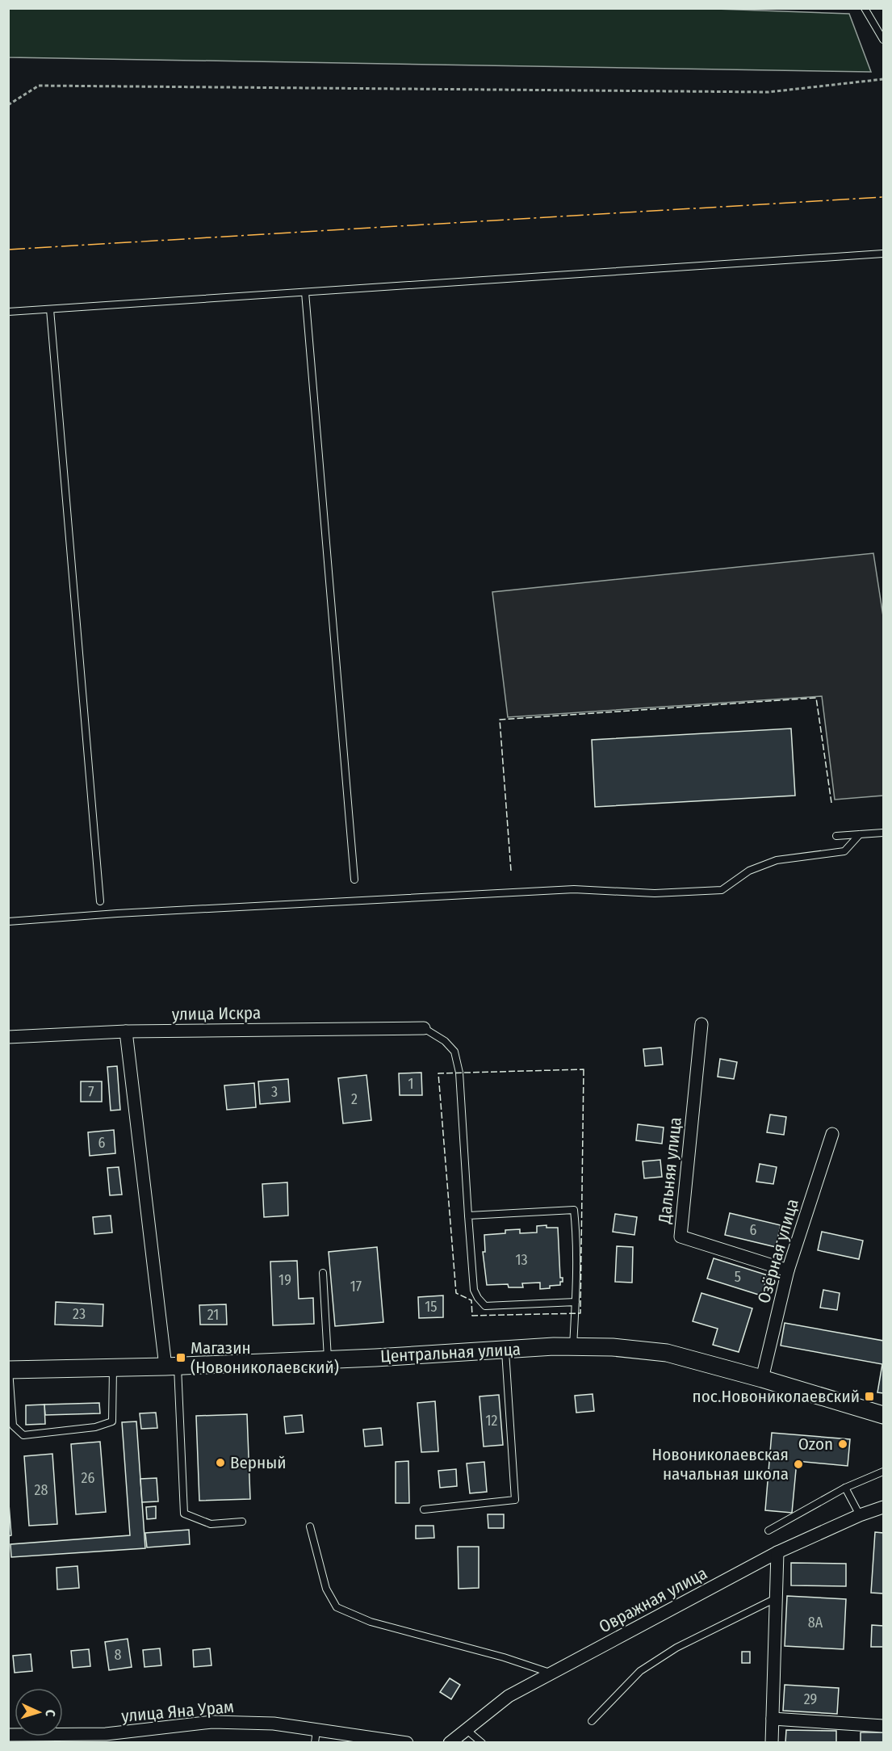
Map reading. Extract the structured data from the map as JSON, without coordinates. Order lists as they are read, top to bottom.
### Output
{
  "streets": {
    "main road": ["Центральная улица"],
    "street": [
      "улица Искра",
      "Дальняя улица",
      "Озёрная улица",
      "Овражная улица",
      "улица Яна Урам"
    ]
  },
  "crossings": [
    ["Дальняя улица", "Озёрная улица"],
    ["Озёрная улица", "Центральная улица"]
  ],
  "places": {
    "transit": ["Магазин (Новониколаевский)", "пос.Новониколаевский"],
    "other": ["Ozon", "Верный", "Новониколаевская начальная школа"]
  },
  "house_numbers": [
    "1",
    "7",
    "3",
    "2",
    "6",
    "6",
    "13",
    "5",
    "19",
    "17",
    "15",
    "23",
    "21",
    "12",
    "26",
    "28",
    "8А",
    "8",
    "29"
  ],
  "north": "right"
}
